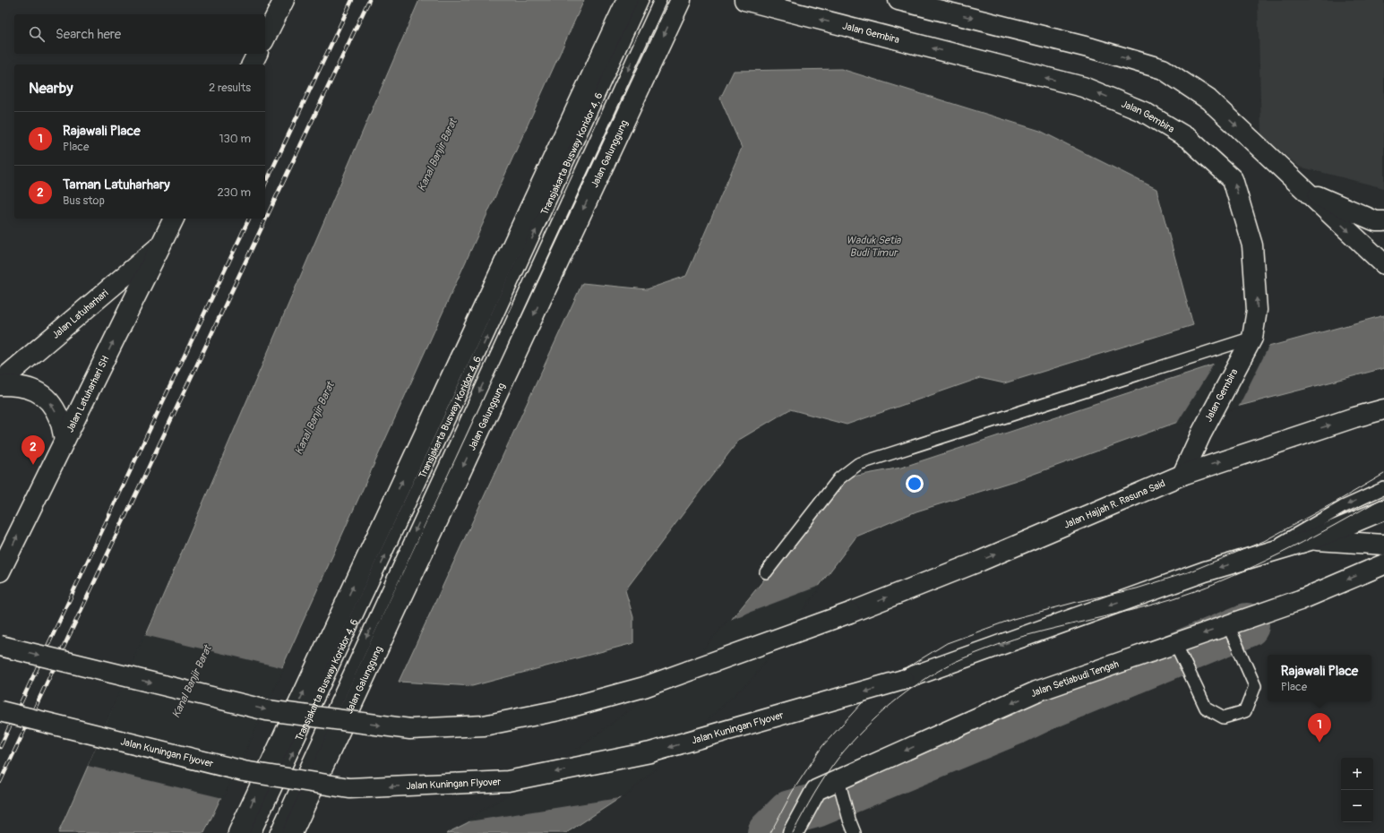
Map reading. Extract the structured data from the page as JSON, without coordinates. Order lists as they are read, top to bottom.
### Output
{
  "streets": {
    "main road": [
      "Jalan Gembira",
      "Jalan Galunggung",
      "Jalan Latuharhari",
      "Jalan Latuharhari SH",
      "Jalan Hajjah R. Rasuna Said",
      "Jalan Setiabudi Tengah",
      "Jalan Kuningan Flyover"
    ],
    "lane": ["Transjakarta Busway Koridor 4, 6"]
  },
  "crossings": [
    ["Jalan Gembira", "Jalan Hajjah R. Rasuna Said"],
    ["Jalan Latuharhari", "Jalan Latuharhari SH"]
  ],
  "one_way": [
    "Jalan Latuharhari SH",
    "Jalan Hajjah R. Rasuna Said",
    "Jalan Setiabudi Tengah",
    "Jalan Kuningan Flyover"
  ],
  "water": ["Kanal Banjir Barat", "Waduk Setia Budi Timur"],
  "page": {
    "search": "Search here",
    "heading": ["Nearby", "2 results"],
    "list": [
      {
        "mark": "1",
        "name": "Rajawali Place",
        "note": "Place",
        "value": "130 m"
      },
      {
        "mark": "2",
        "name": "Taman Latuharhary",
        "note": "Bus stop",
        "value": "230 m"
      }
    ],
    "pins": ["2", "1"],
    "popup": ["Rajawali Place", "Place"],
    "map_buttons": ["+", "−"]
  }
}
